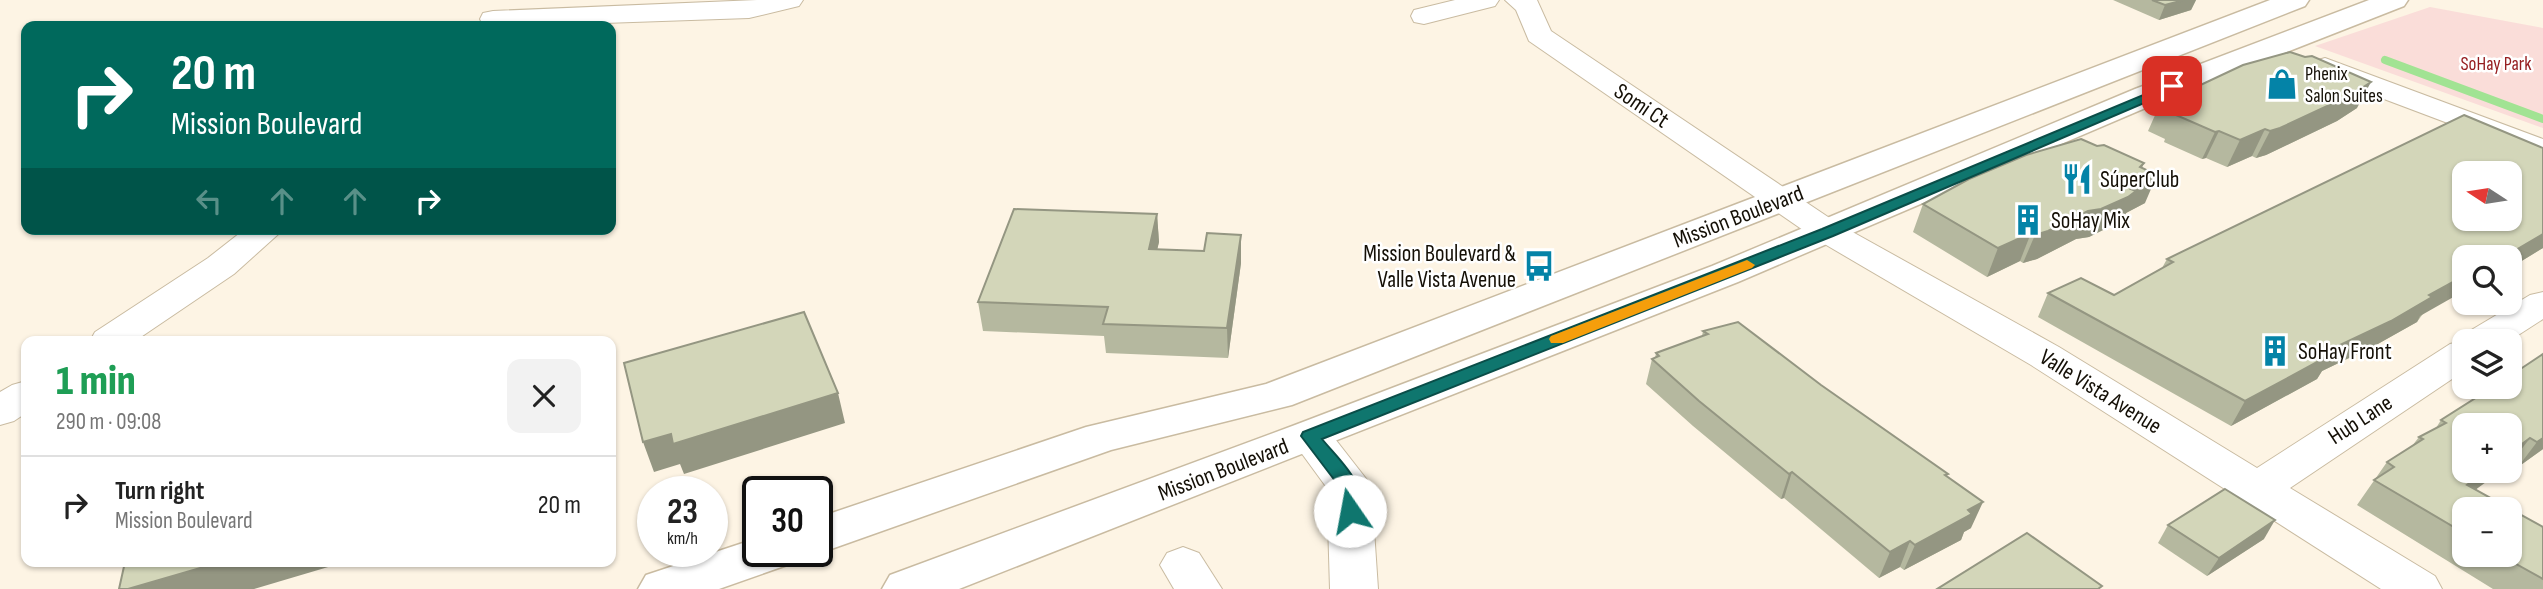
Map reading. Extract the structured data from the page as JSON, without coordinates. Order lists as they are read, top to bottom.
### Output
{
  "streets": {
    "main road": ["Mission Boulevard"],
    "street": ["Somi Ct", "Valle Vista Avenue", "Hub Lane"]
  },
  "crossings": [
    ["Somi Ct", "Mission Boulevard"],
    ["Somi Ct", "Valle Vista Avenue"],
    ["Mission Boulevard", "Valle Vista Avenue"],
    ["Valle Vista Avenue", "Hub Lane"]
  ],
  "parks": ["SoHay Park"],
  "places": {
    "shop": ["Phenix Salon Suites"],
    "restaurant": ["SúperClub"],
    "building": ["SoHay Mix", "SoHay Front"],
    "bus stop": ["Mission Boulevard & Valle Vista Avenue"]
  },
  "north": "left",
  "page": {
    "turn": ["20 m", "Mission Boulevard"],
    "map_buttons": ["+", "−"],
    "heading": ["1 min", "290 m · 09:08"],
    "list": [
      {
        "name": "Turn right",
        "note": "Mission Boulevard",
        "value": "20 m"
      }
    ],
    "speed": "23 km/h",
    "limit": "30"
  }
}
